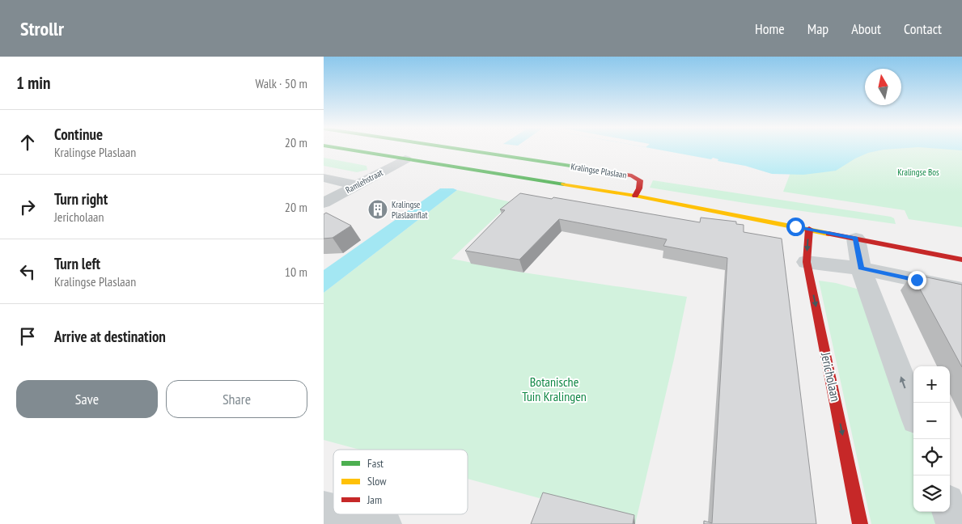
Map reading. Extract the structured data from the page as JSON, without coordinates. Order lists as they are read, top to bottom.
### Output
{
  "streets": {
    "street": ["Kralingse Plaslaan", "Ramlehstraat", "Jericholaan"]
  },
  "crossings": [
    ["Kralingse Plaslaan", "Ramlehstraat"],
    ["Kralingse Plaslaan", "Jericholaan"]
  ],
  "parks": ["Kralingse Bos", "Botanische Tuin Kralingen"],
  "places": {
    "building": ["Kralingse Plaslaanflat"]
  },
  "legend": ["Fast", "Slow", "Jam"],
  "north": "top",
  "page": {
    "header": "Strollr",
    "nav": [
      "Home",
      "Map",
      "About",
      "Contact"
    ],
    "heading": ["1 min", "Walk · 50 m"],
    "list": [
      ["Continue", "Kralingse Plaslaan", "20 m"],
      ["Turn right", "Jericholaan", "20 m"],
      ["Turn left", "Kralingse Plaslaan", "10 m"],
      "Arrive at destination"
    ],
    "map_buttons": ["+", "−"],
    "buttons": ["Save", "Share"]
  }
}
